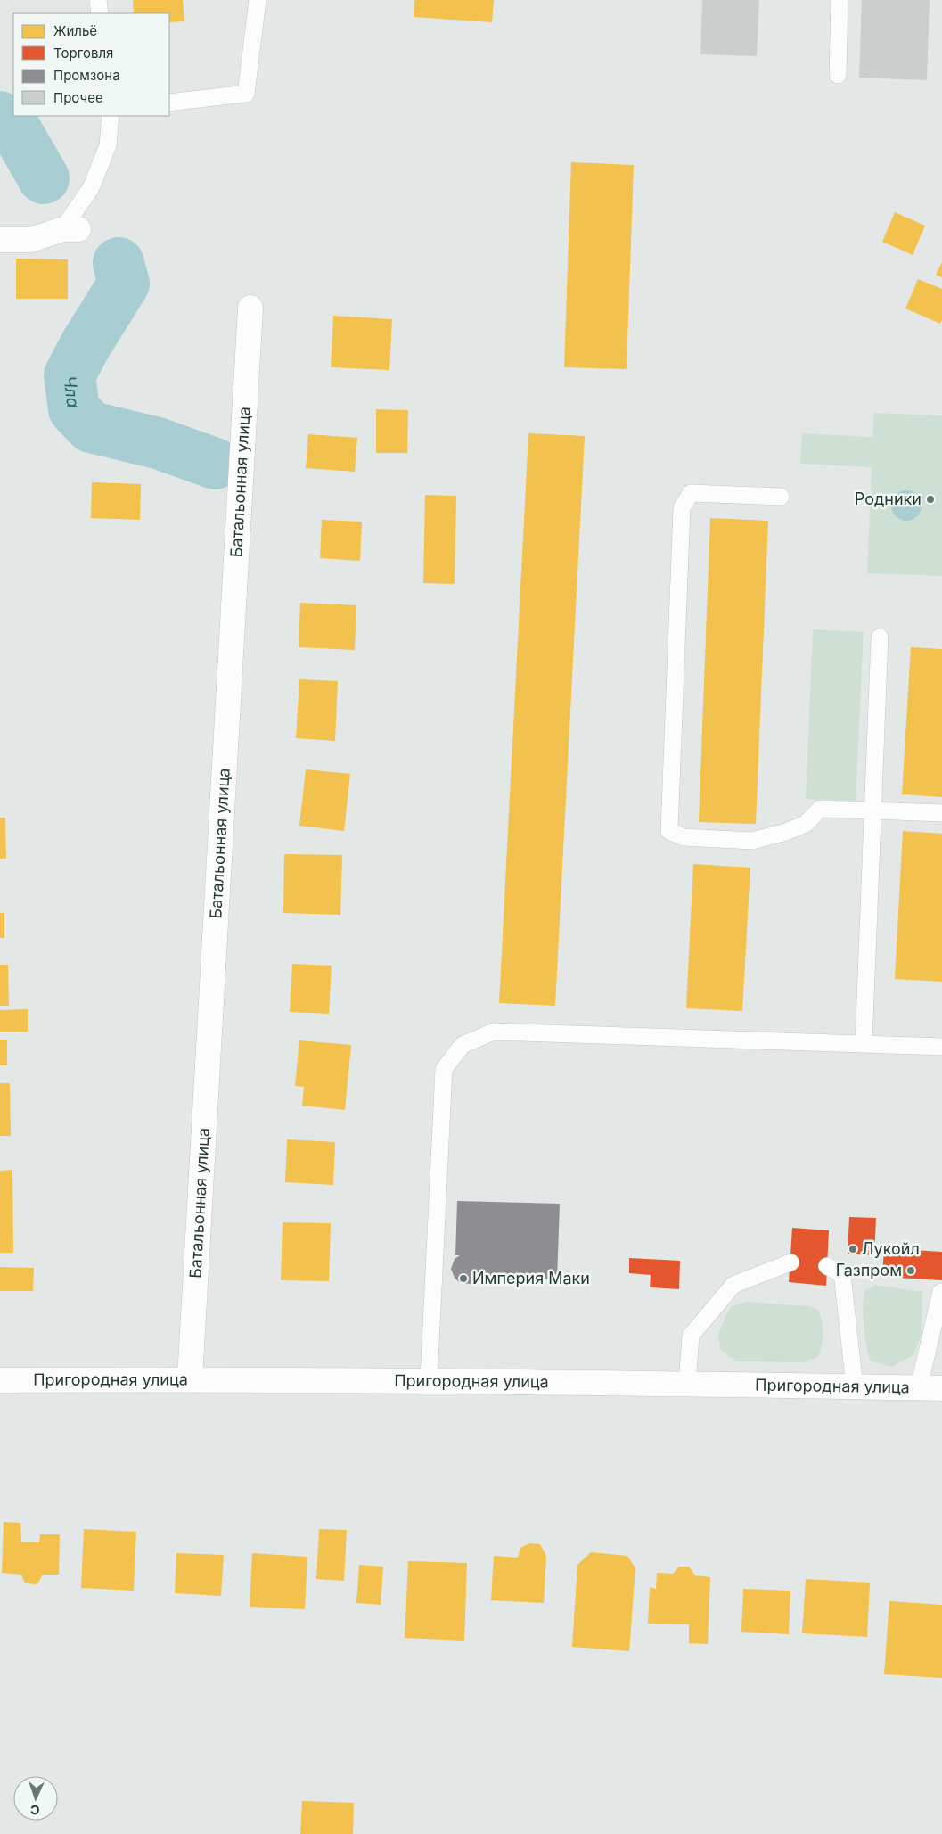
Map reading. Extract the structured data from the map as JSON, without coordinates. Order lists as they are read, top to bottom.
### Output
{
  "streets": {
    "street": ["Батальонная улица", "Пригородная улица"]
  },
  "crossings": [
    ["Батальонная улица", "Пригородная улица"]
  ],
  "water": ["Чла"],
  "places": [
    "Родники",
    "Лукойл",
    "Газпром",
    "Империя Маки"
  ],
  "legend": [
    "Жильё",
    "Торговля",
    "Промзона",
    "Прочее"
  ],
  "north": "bottom"
}
